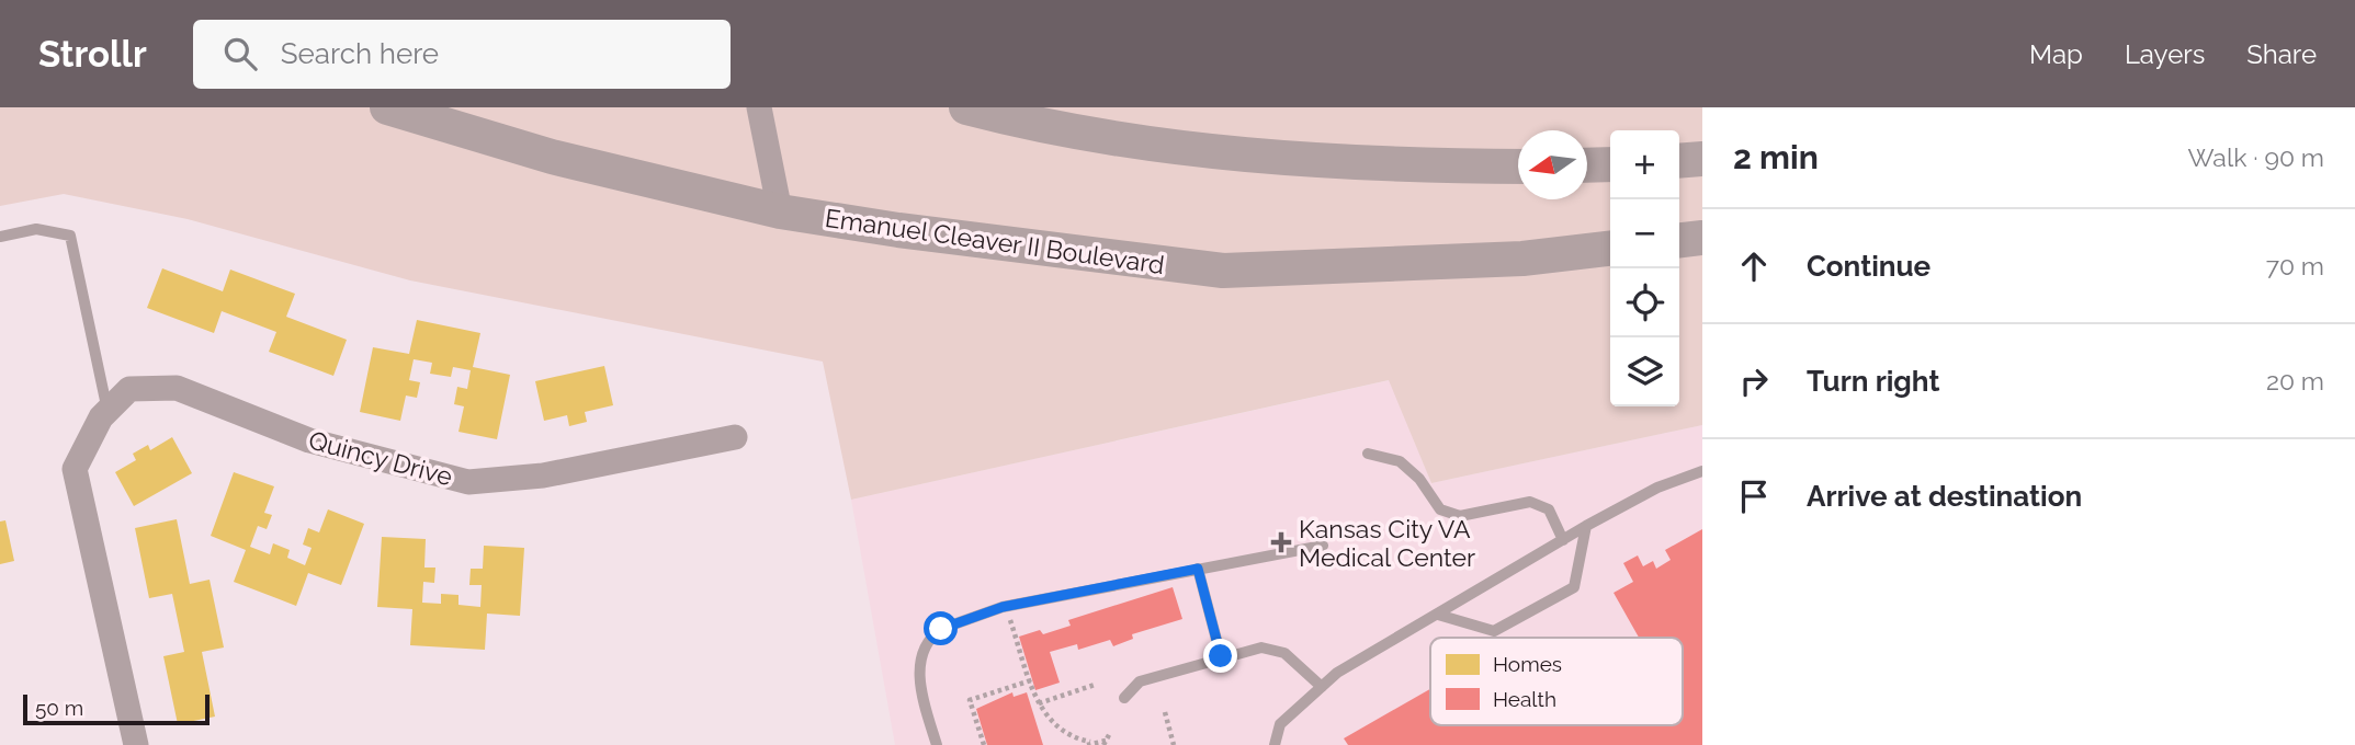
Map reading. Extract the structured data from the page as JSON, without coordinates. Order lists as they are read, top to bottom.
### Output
{
  "streets": {
    "main road": ["Emanuel Cleaver II Boulevard"],
    "street": ["Quincy Drive"]
  },
  "places": {
    "health": ["Kansas City VA Medical Center"]
  },
  "legend": ["Homes", "Health"],
  "scale_bar": "50 m",
  "north": "left",
  "page": {
    "header": "Strollr",
    "search": "Search here",
    "nav": ["Map", "Layers", "Share"],
    "heading": ["2 min", "Walk · 90 m"],
    "map_buttons": ["+", "−"],
    "list": [
      ["Continue", "70 m"],
      ["Turn right", "20 m"],
      "Arrive at destination"
    ],
    "scale": "50 m"
  }
}
